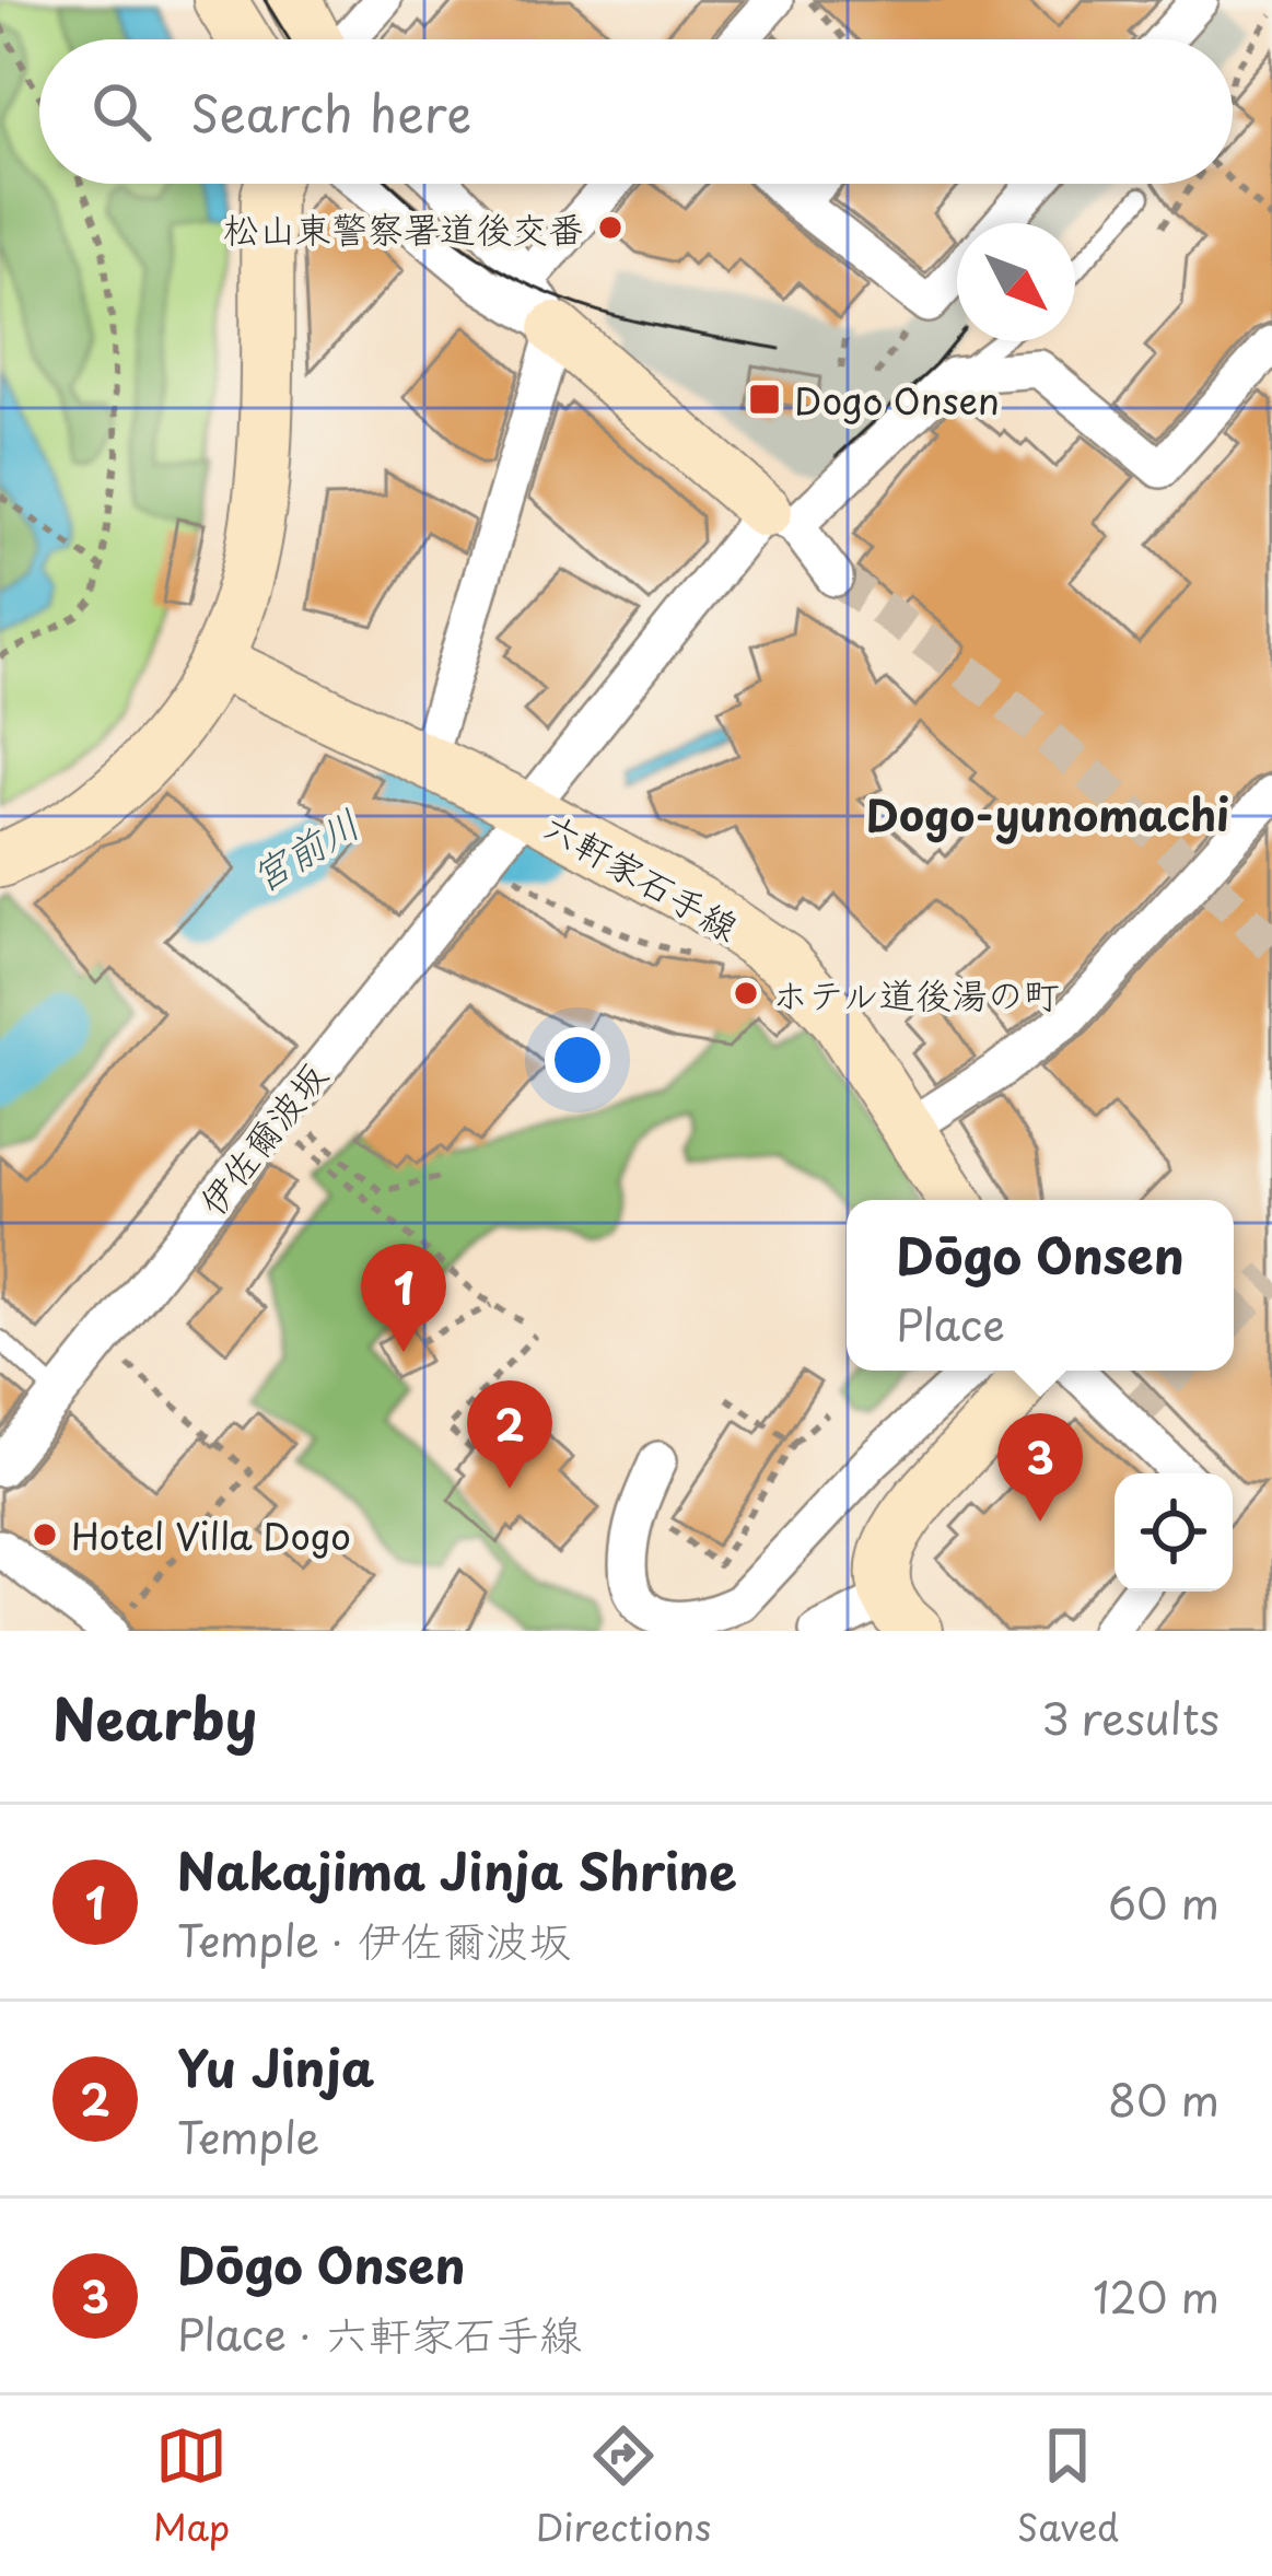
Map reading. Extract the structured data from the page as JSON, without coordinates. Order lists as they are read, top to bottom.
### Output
{
  "streets": {
    "main road": ["六軒家石手線"],
    "street": ["伊佐爾波坂"]
  },
  "crossings": [
    ["六軒家石手線", "伊佐爾波坂"]
  ],
  "districts": ["Dogo-yunomachi"],
  "water": ["宮前川"],
  "places": {
    "other": ["松山東警察署道後交番", "ホテル道後湯の町", "Hotel Villa Dogo"],
    "transit": ["Dogo Onsen"]
  },
  "north": "bottom right",
  "page": {
    "search": "Search here",
    "popup": ["Dōgo Onsen", "Place"],
    "pins": ["1", "2", "3"],
    "heading": ["Nearby", "3 results"],
    "list": [
      {
        "mark": "1",
        "name": "Nakajima Jinja Shrine",
        "note": "Temple · 伊佐爾波坂",
        "value": "60 m"
      },
      {
        "mark": "2",
        "name": "Yu Jinja",
        "note": "Temple",
        "value": "80 m"
      },
      {
        "mark": "3",
        "name": "Dōgo Onsen",
        "note": "Place · 六軒家石手線",
        "value": "120 m"
      }
    ],
    "nav": ["Map", "Directions", "Saved"]
  }
}
